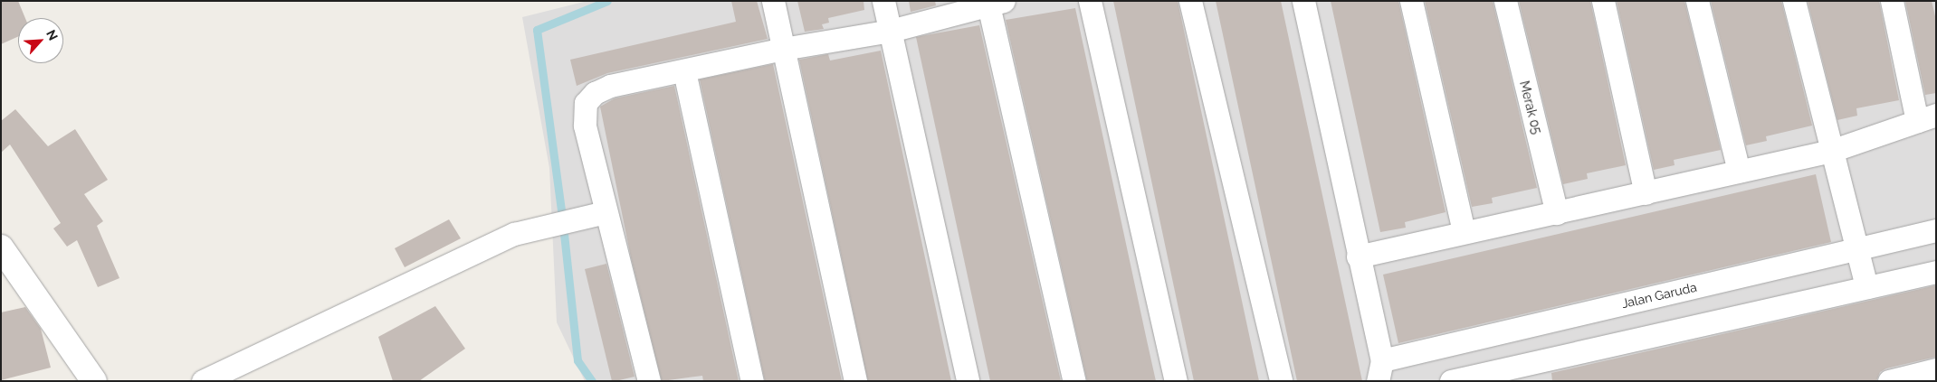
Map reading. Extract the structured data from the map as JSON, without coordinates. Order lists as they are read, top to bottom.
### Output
{
  "streets": {
    "street": ["Merak 05", "Jalan Garuda"]
  },
  "north": "top right"
}
